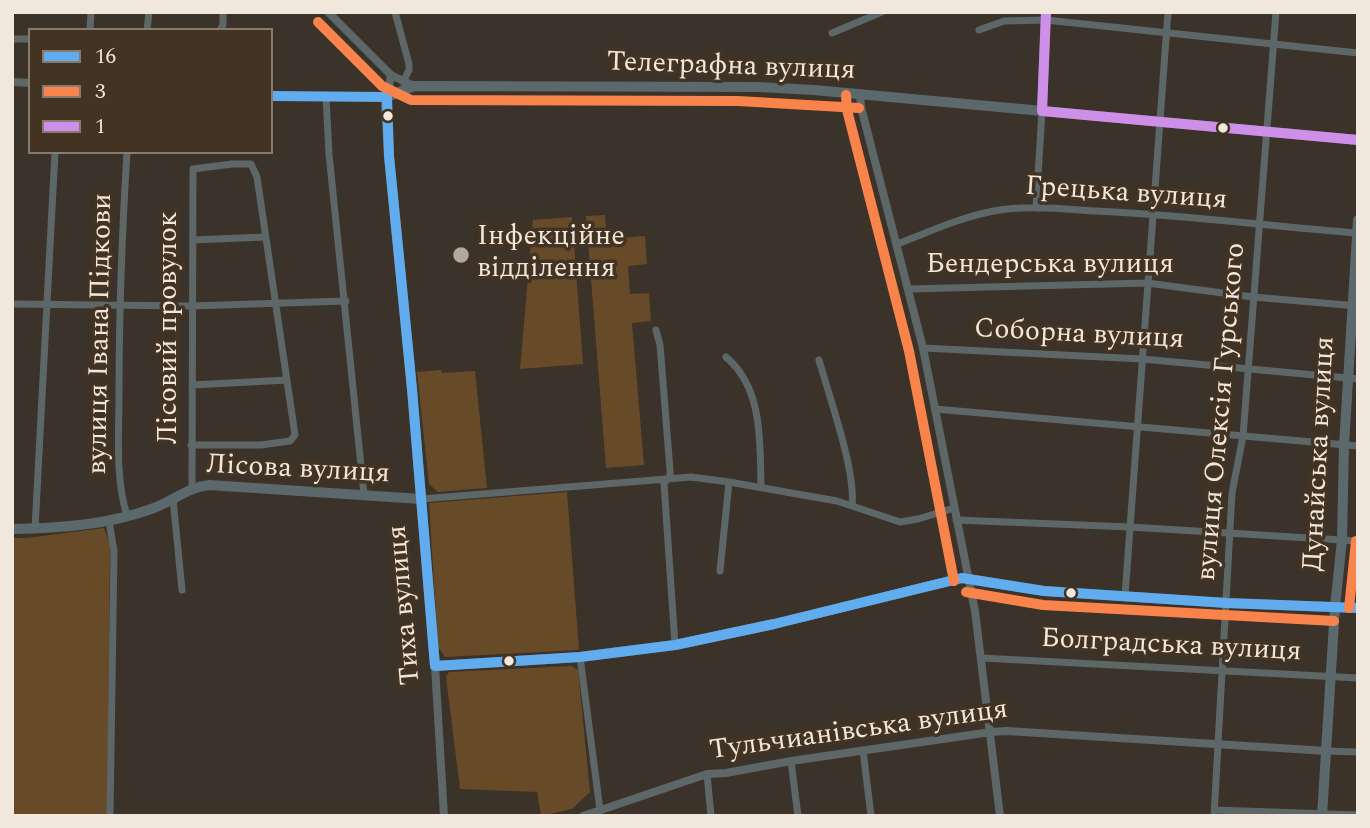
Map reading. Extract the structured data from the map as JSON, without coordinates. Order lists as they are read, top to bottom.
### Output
{
  "streets": {
    "main road": [
      "Телеграфна вулиця",
      "Дунайська вулиця",
      "Лісова вулиця",
      "Тиха вулиця"
    ],
    "street": [
      "Грецька вулиця",
      "Бендерська вулиця",
      "Лісовий провулок",
      "вулиця Івана Підкови",
      "Соборна вулиця",
      "вулиця Олексія Гурського",
      "Болградська вулиця",
      "Тульчианівська вулиця"
    ]
  },
  "crossings": [
    ["Телеграфна вулиця", "вулиця Олексія Гурського"],
    ["Телеграфна вулиця", "Тиха вулиця"],
    ["Грецька вулиця", "вулиця Олексія Гурського"],
    ["Грецька вулиця", "Дунайська вулиця"],
    ["Бендерська вулиця", "вулиця Олексія Гурського"],
    ["Бендерська вулиця", "Дунайська вулиця"],
    ["Лісовий провулок", "Лісова вулиця"],
    ["вулиця Івана Підкови", "Лісова вулиця"],
    ["Соборна вулиця", "вулиця Олексія Гурського"],
    ["Соборна вулиця", "Дунайська вулиця"],
    ["вулиця Олексія Гурського", "Болградська вулиця"],
    ["вулиця Олексія Гурського", "Тульчианівська вулиця"],
    ["Дунайська вулиця", "Болградська вулиця"],
    ["Дунайська вулиця", "Тульчианівська вулиця"],
    ["Лісова вулиця", "Тиха вулиця"]
  ],
  "places": ["Інфекційне відділення"],
  "lines": ["transit line 1", "transit line 3", "transit line 16"],
  "legend": ["16", "3", "1"]
}
